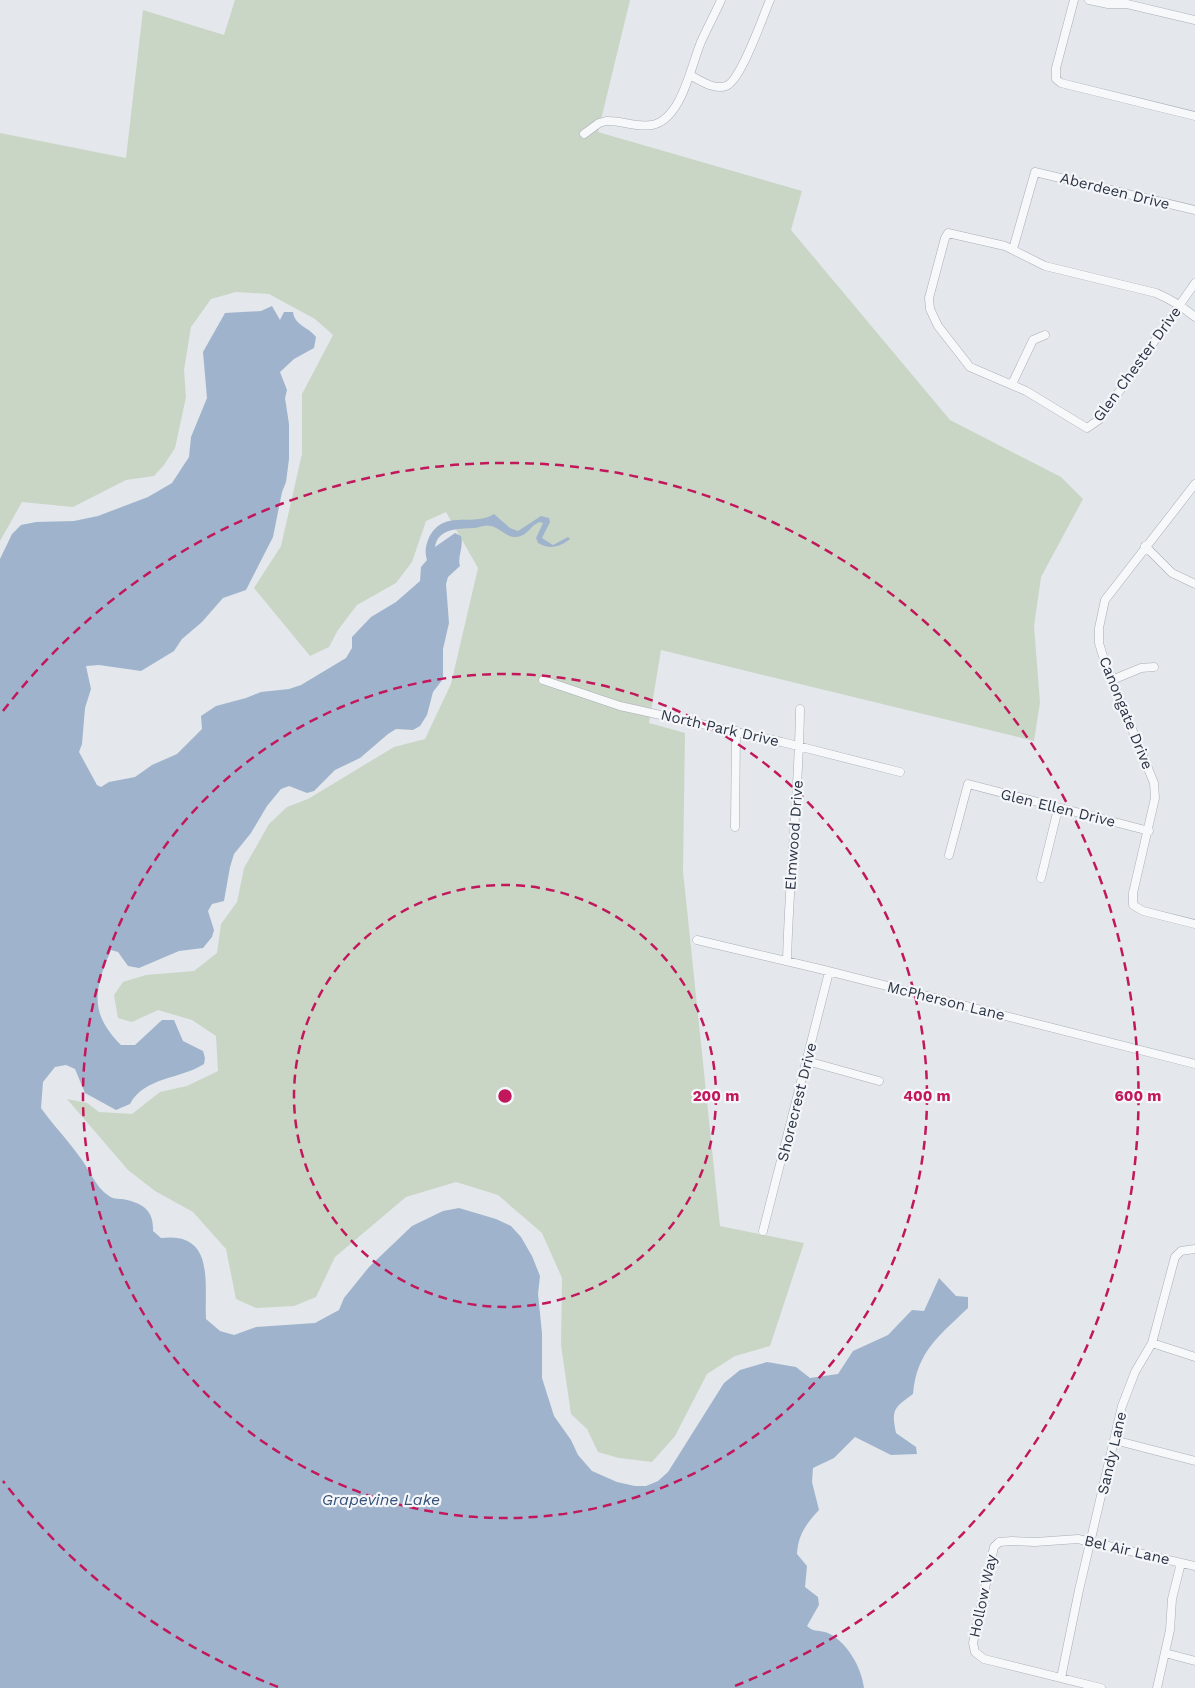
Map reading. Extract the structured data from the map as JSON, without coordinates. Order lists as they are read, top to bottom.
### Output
{
  "streets": {
    "street": [
      "Aberdeen Drive",
      "Glen Chester Drive",
      "Canongate Drive",
      "North Park Drive",
      "Glen Ellen Drive",
      "Elmwood Drive",
      "McPherson Lane",
      "Shorecrest Drive",
      "Sandy Lane",
      "Bel Air Lane",
      "Hollow Way"
    ]
  },
  "crossings": [
    ["Canongate Drive", "Glen Ellen Drive"],
    ["North Park Drive", "Elmwood Drive"],
    ["Elmwood Drive", "McPherson Lane"],
    ["McPherson Lane", "Shorecrest Drive"],
    ["Sandy Lane", "Bel Air Lane"],
    ["Sandy Lane", "Hollow Way"],
    ["Bel Air Lane", "Hollow Way"]
  ],
  "water": ["Grapevine Lake"],
  "rings": ["200 m", "400 m", "600 m"]
}
